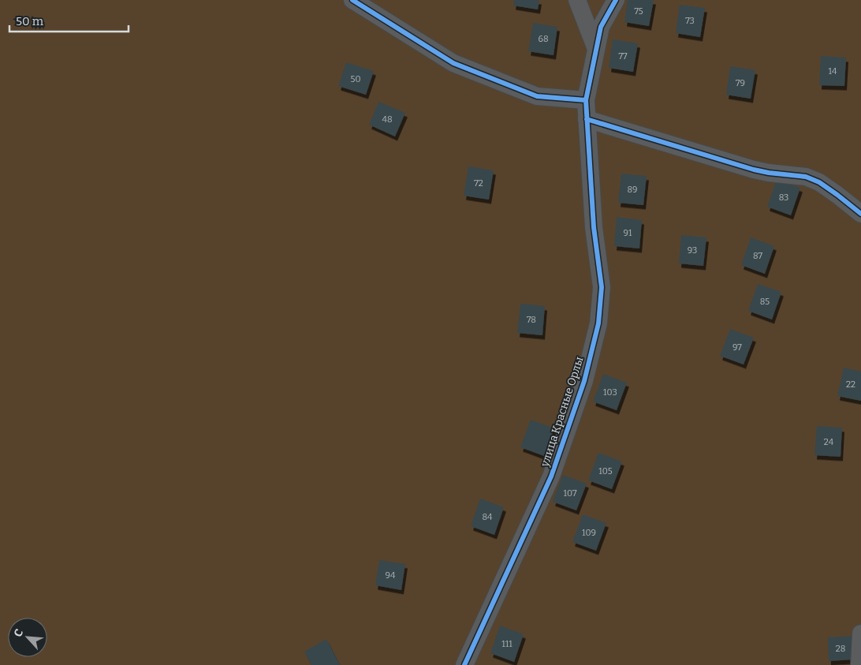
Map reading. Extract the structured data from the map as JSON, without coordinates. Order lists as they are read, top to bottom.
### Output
{
  "streets": {
    "street": ["улица Красные Орлы"]
  },
  "house_numbers": [
    "75",
    "73",
    "68",
    "77",
    "14",
    "50",
    "79",
    "48",
    "72",
    "89",
    "83",
    "91",
    "93",
    "87",
    "85",
    "78",
    "97",
    "22",
    "103",
    "24",
    "105",
    "107",
    "84",
    "109",
    "94",
    "111",
    "28"
  ],
  "scale_bar": "50 m",
  "north": "top left"
}
